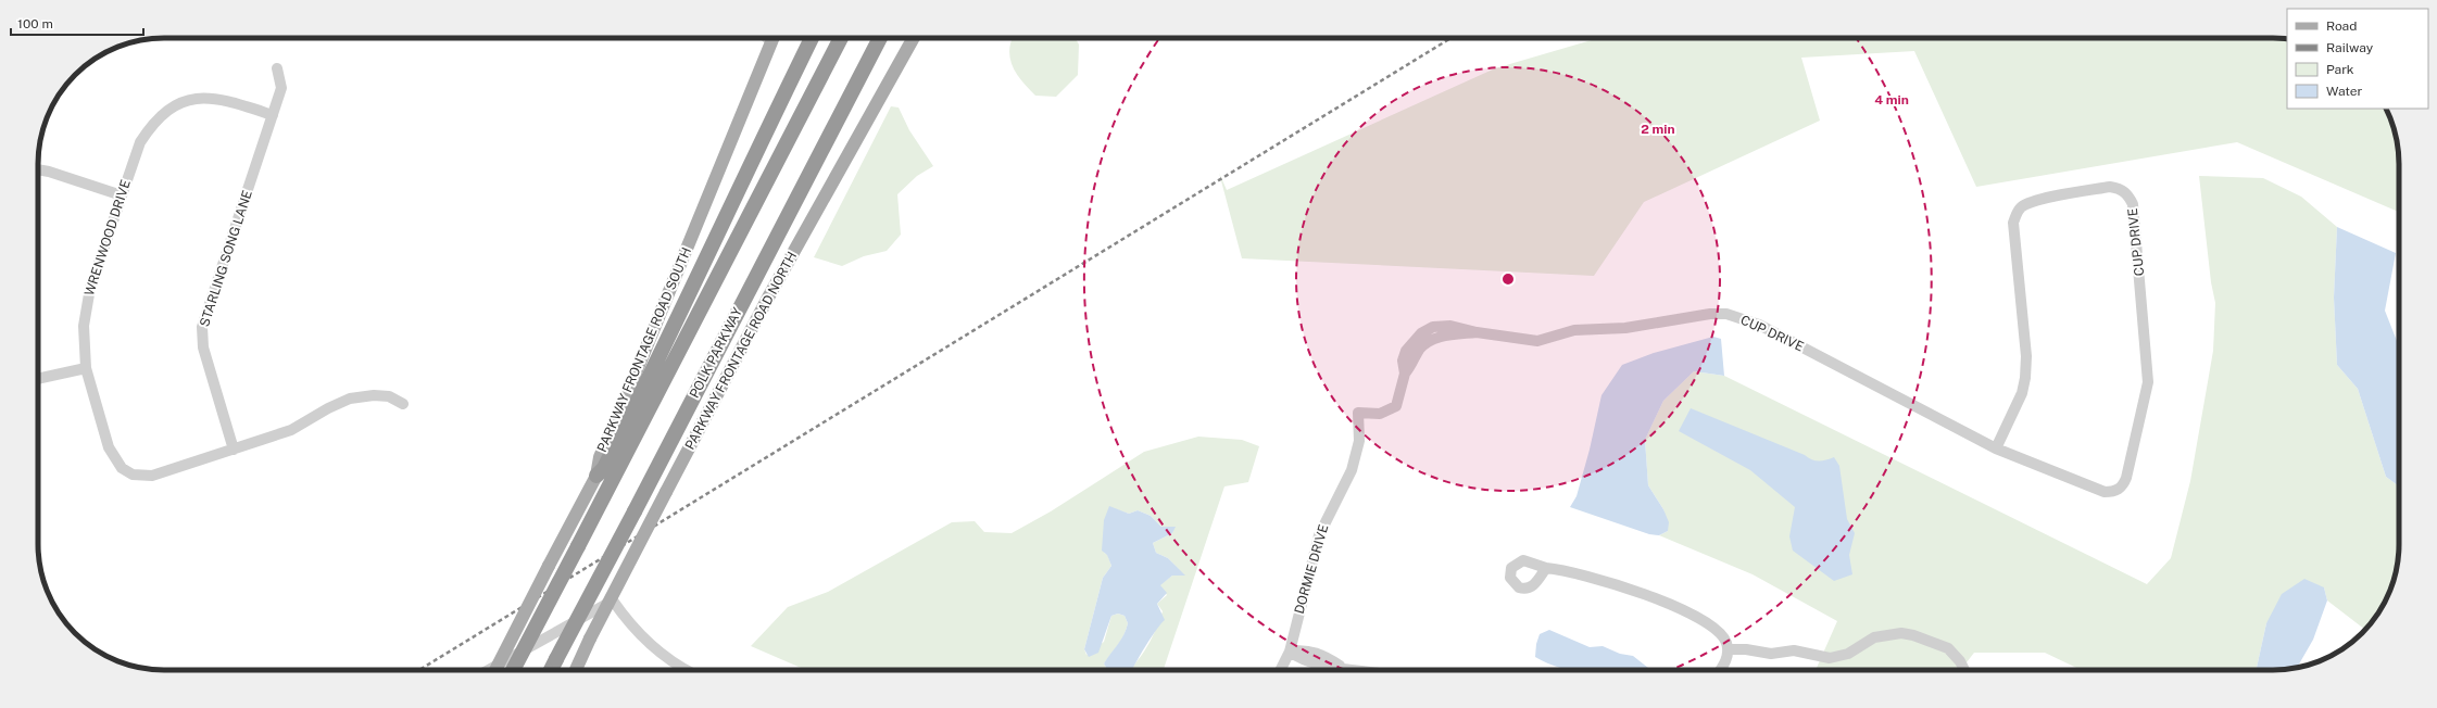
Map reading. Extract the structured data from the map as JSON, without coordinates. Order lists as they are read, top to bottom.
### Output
{
  "streets": {
    "highway": ["POLK PARKWAY"],
    "main road": ["PARKWAY FRONTAGE ROAD SOUTH", "PARKWAY FRONTAGE ROAD NORTH"],
    "street": [
      "WRENWOOD DRIVE",
      "CUP DRIVE",
      "STARLING SONG LANE",
      "DORMIE DRIVE"
    ]
  },
  "crossings": [
    ["WRENWOOD DRIVE", "STARLING SONG LANE"],
    ["CUP DRIVE", "DORMIE DRIVE"]
  ],
  "legend": [
    "Road",
    "Railway",
    "Park",
    "Water"
  ],
  "scale_bar": "100 m",
  "rings": ["4 min", "2 min"]
}
